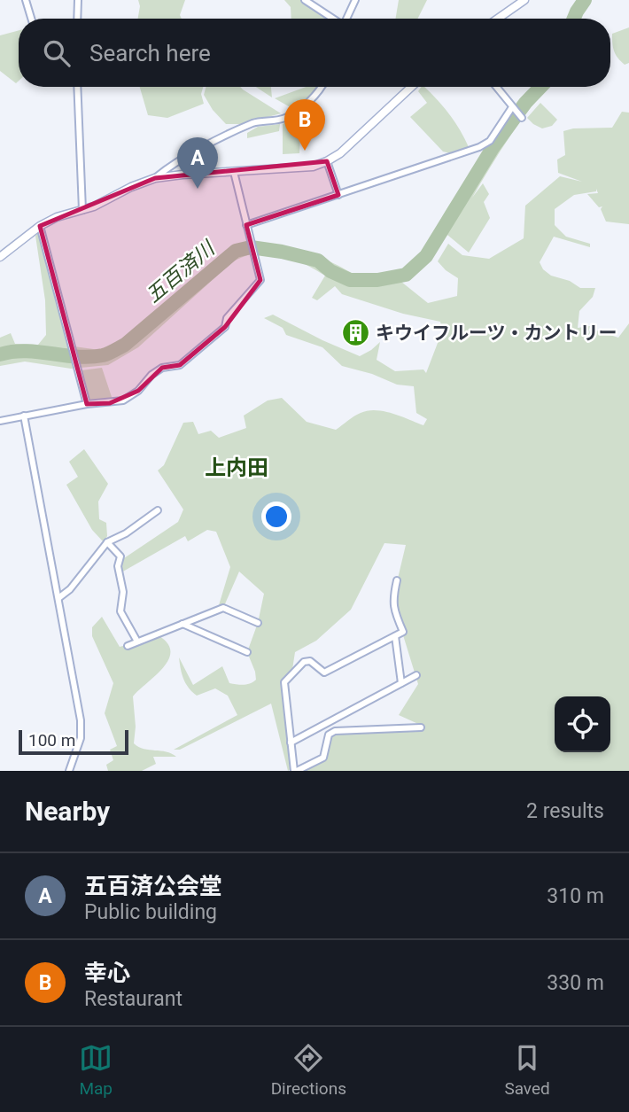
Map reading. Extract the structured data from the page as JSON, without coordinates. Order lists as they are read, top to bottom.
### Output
{
  "districts": ["上内田"],
  "water": ["五百済川"],
  "places": {
    "building": ["キウイフルーツ・カントリー"]
  },
  "scale_bar": "100 m",
  "page": {
    "search": "Search here",
    "pins": ["B", "A"],
    "scale": "100 m",
    "heading": ["Nearby", "2 results"],
    "list": [
      {
        "mark": "A",
        "name": "五百済公会堂",
        "note": "Public building",
        "value": "310 m"
      },
      {
        "mark": "B",
        "name": "幸心",
        "note": "Restaurant",
        "value": "330 m"
      }
    ],
    "nav": ["Map", "Directions", "Saved"]
  }
}
